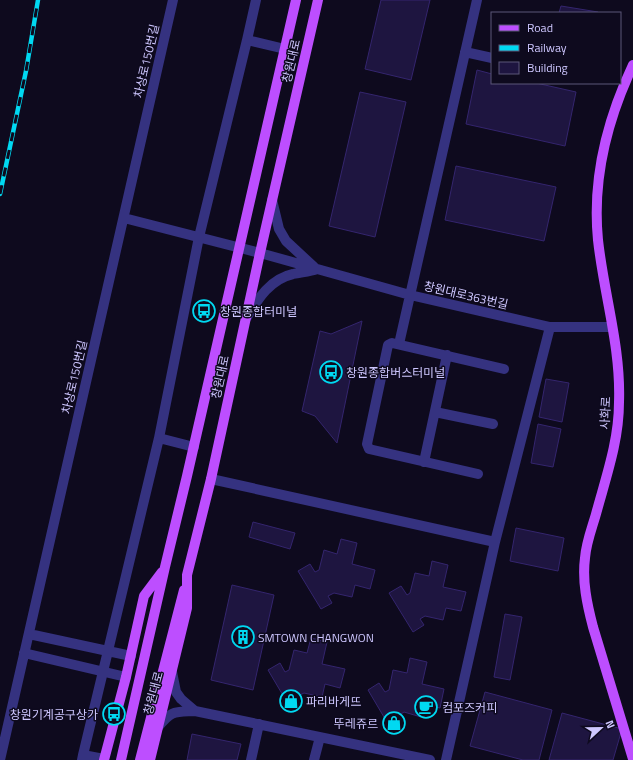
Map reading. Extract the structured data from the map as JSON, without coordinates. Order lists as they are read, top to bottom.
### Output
{
  "streets": {
    "main road": ["창원대로", "사화로"],
    "street": ["차상로150번길", "창원대로363번길"]
  },
  "crossings": [
    ["차상로150번길", "창원대로363번길"],
    ["창원대로", "창원대로363번길"],
    ["창원대로363번길", "사화로"]
  ],
  "places": {
    "bus stop": ["창원종합터미널", "창원종합버스터미널", "창원기계공구상가"],
    "building": ["SMTOWN CHANGWON"],
    "shop": ["파리바게뜨", "뚜레쥬르"],
    "cafe": ["컴포즈커피"]
  },
  "legend": ["Road", "Railway", "Building"],
  "north": "right"
}
